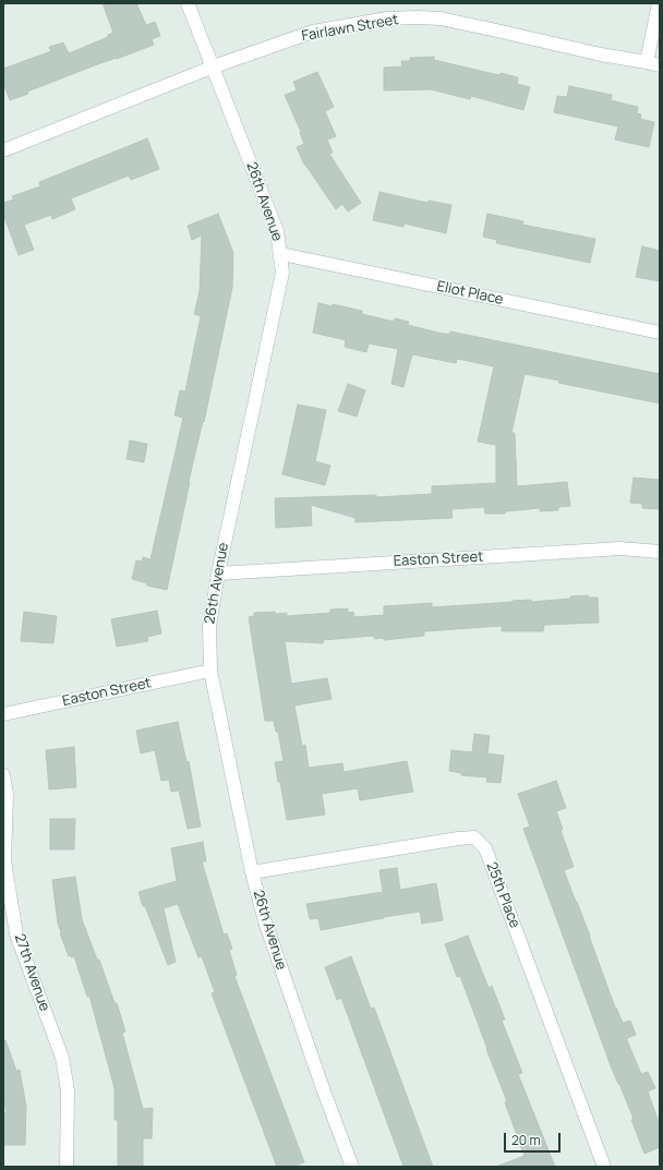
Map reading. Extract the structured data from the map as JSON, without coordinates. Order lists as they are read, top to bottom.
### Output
{
  "streets": {
    "street": [
      "Fairlawn Street",
      "26th Avenue",
      "Eliot Place",
      "Easton Street",
      "25th Place",
      "27th Avenue"
    ]
  },
  "crossings": [
    ["Fairlawn Street", "26th Avenue"],
    ["26th Avenue", "Eliot Place"],
    ["26th Avenue", "Easton Street"],
    ["26th Avenue", "25th Place"]
  ],
  "scale_bar": "20 m"
}
